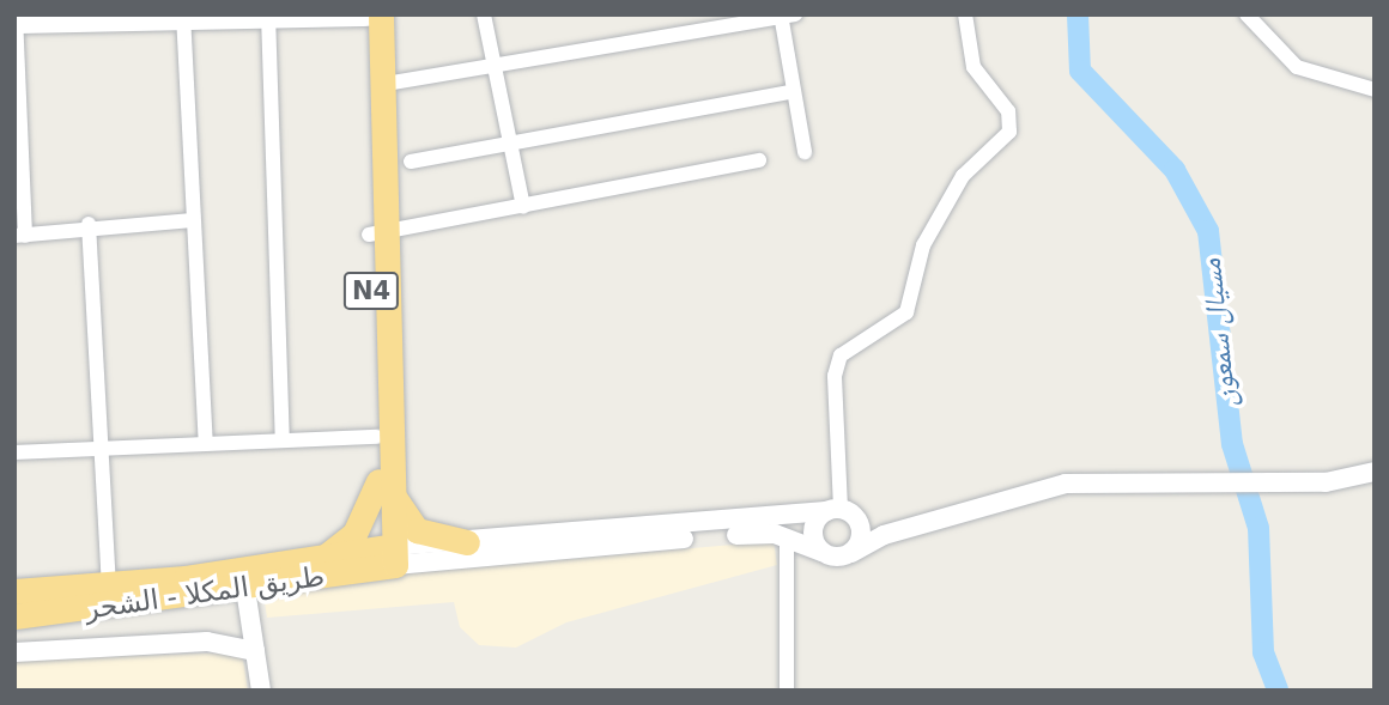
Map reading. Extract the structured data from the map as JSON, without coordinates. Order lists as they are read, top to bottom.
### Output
{
  "streets": {
    "highway": ["N4", "طريق المكلا - الشحر"]
  },
  "crossings": [
    ["N4", "طريق المكلا - الشحر"]
  ],
  "water": ["مسيال سمعون"]
}
